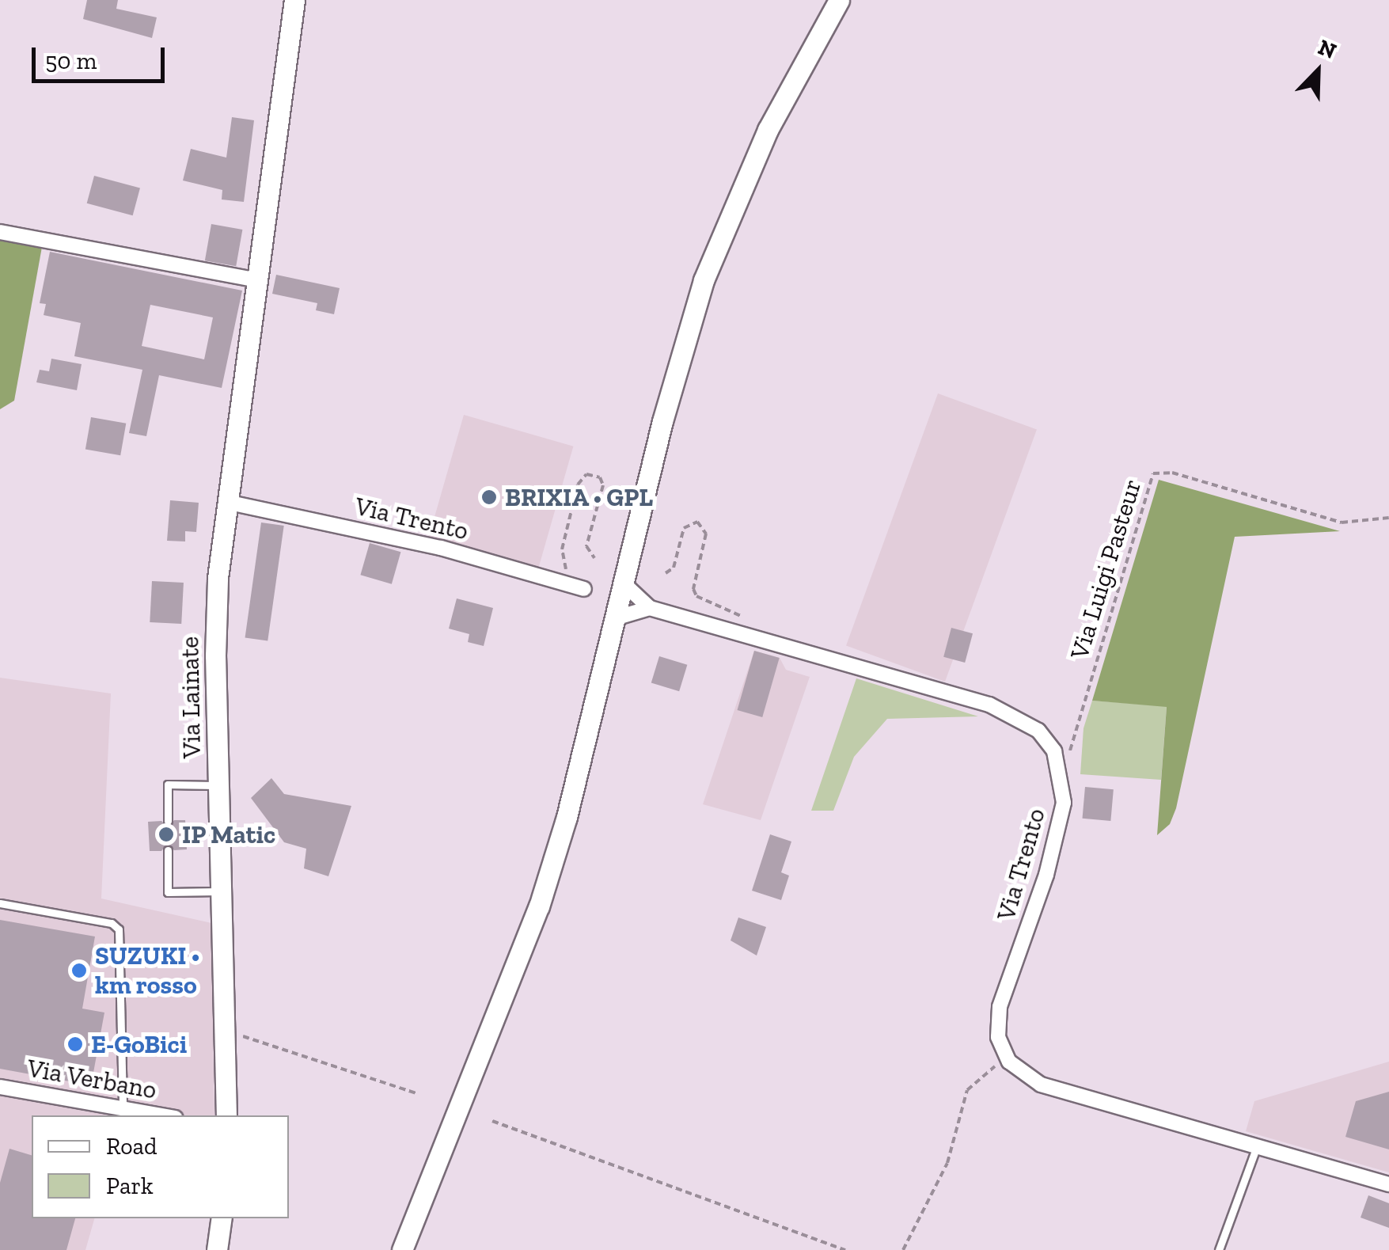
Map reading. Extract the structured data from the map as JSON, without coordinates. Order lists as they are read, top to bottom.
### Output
{
  "streets": {
    "main road": ["Via Lainate"],
    "street": ["Via Trento", "Via Verbano"],
    "path": ["Via Luigi Pasteur"]
  },
  "crossings": [
    ["Via Trento", "Via Luigi Pasteur"],
    ["Via Trento", "Via Lainate"]
  ],
  "places": [
    "BRIXIA • GPL",
    "IP Matic",
    "SUZUKI • km rosso",
    "E-GoBici"
  ],
  "legend": ["Road", "Park"],
  "scale_bar": "50 m",
  "north": "top right"
}
